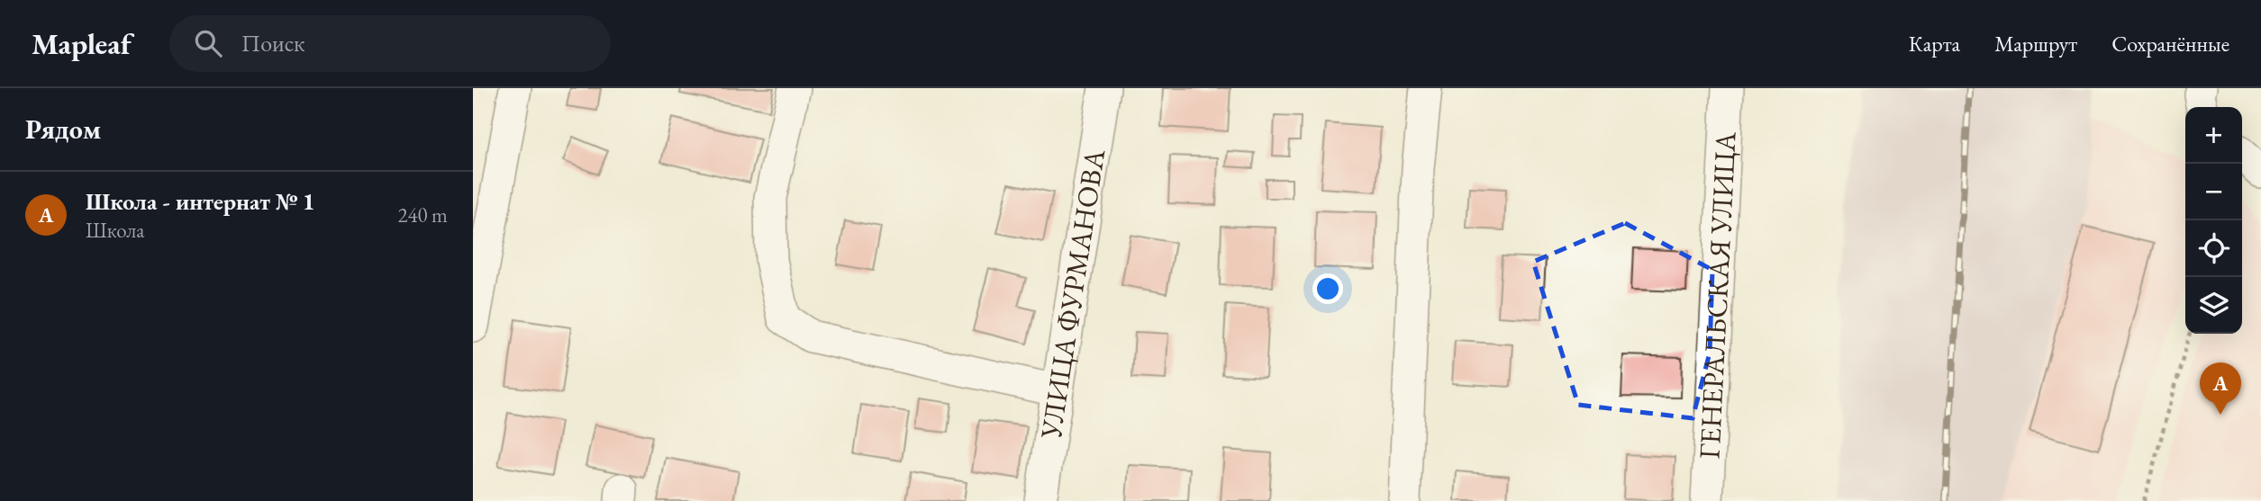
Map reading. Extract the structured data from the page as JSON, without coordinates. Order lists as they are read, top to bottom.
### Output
{
  "streets": {
    "street": ["УЛИЦА ФУРМАНОВА", "ГЕНЕРАЛЬСКАЯ УЛИЦА"]
  },
  "page": {
    "header": "Mapleaf",
    "search": "Поиск",
    "nav": ["Карта", "Маршрут", "Сохранённые"],
    "heading": "Рядом",
    "map_buttons": ["+", "−"],
    "list": [
      {
        "mark": "A",
        "name": "Школа - интернат № 1",
        "note": "Школа",
        "value": "240 m"
      }
    ],
    "pins": "A"
  }
}
